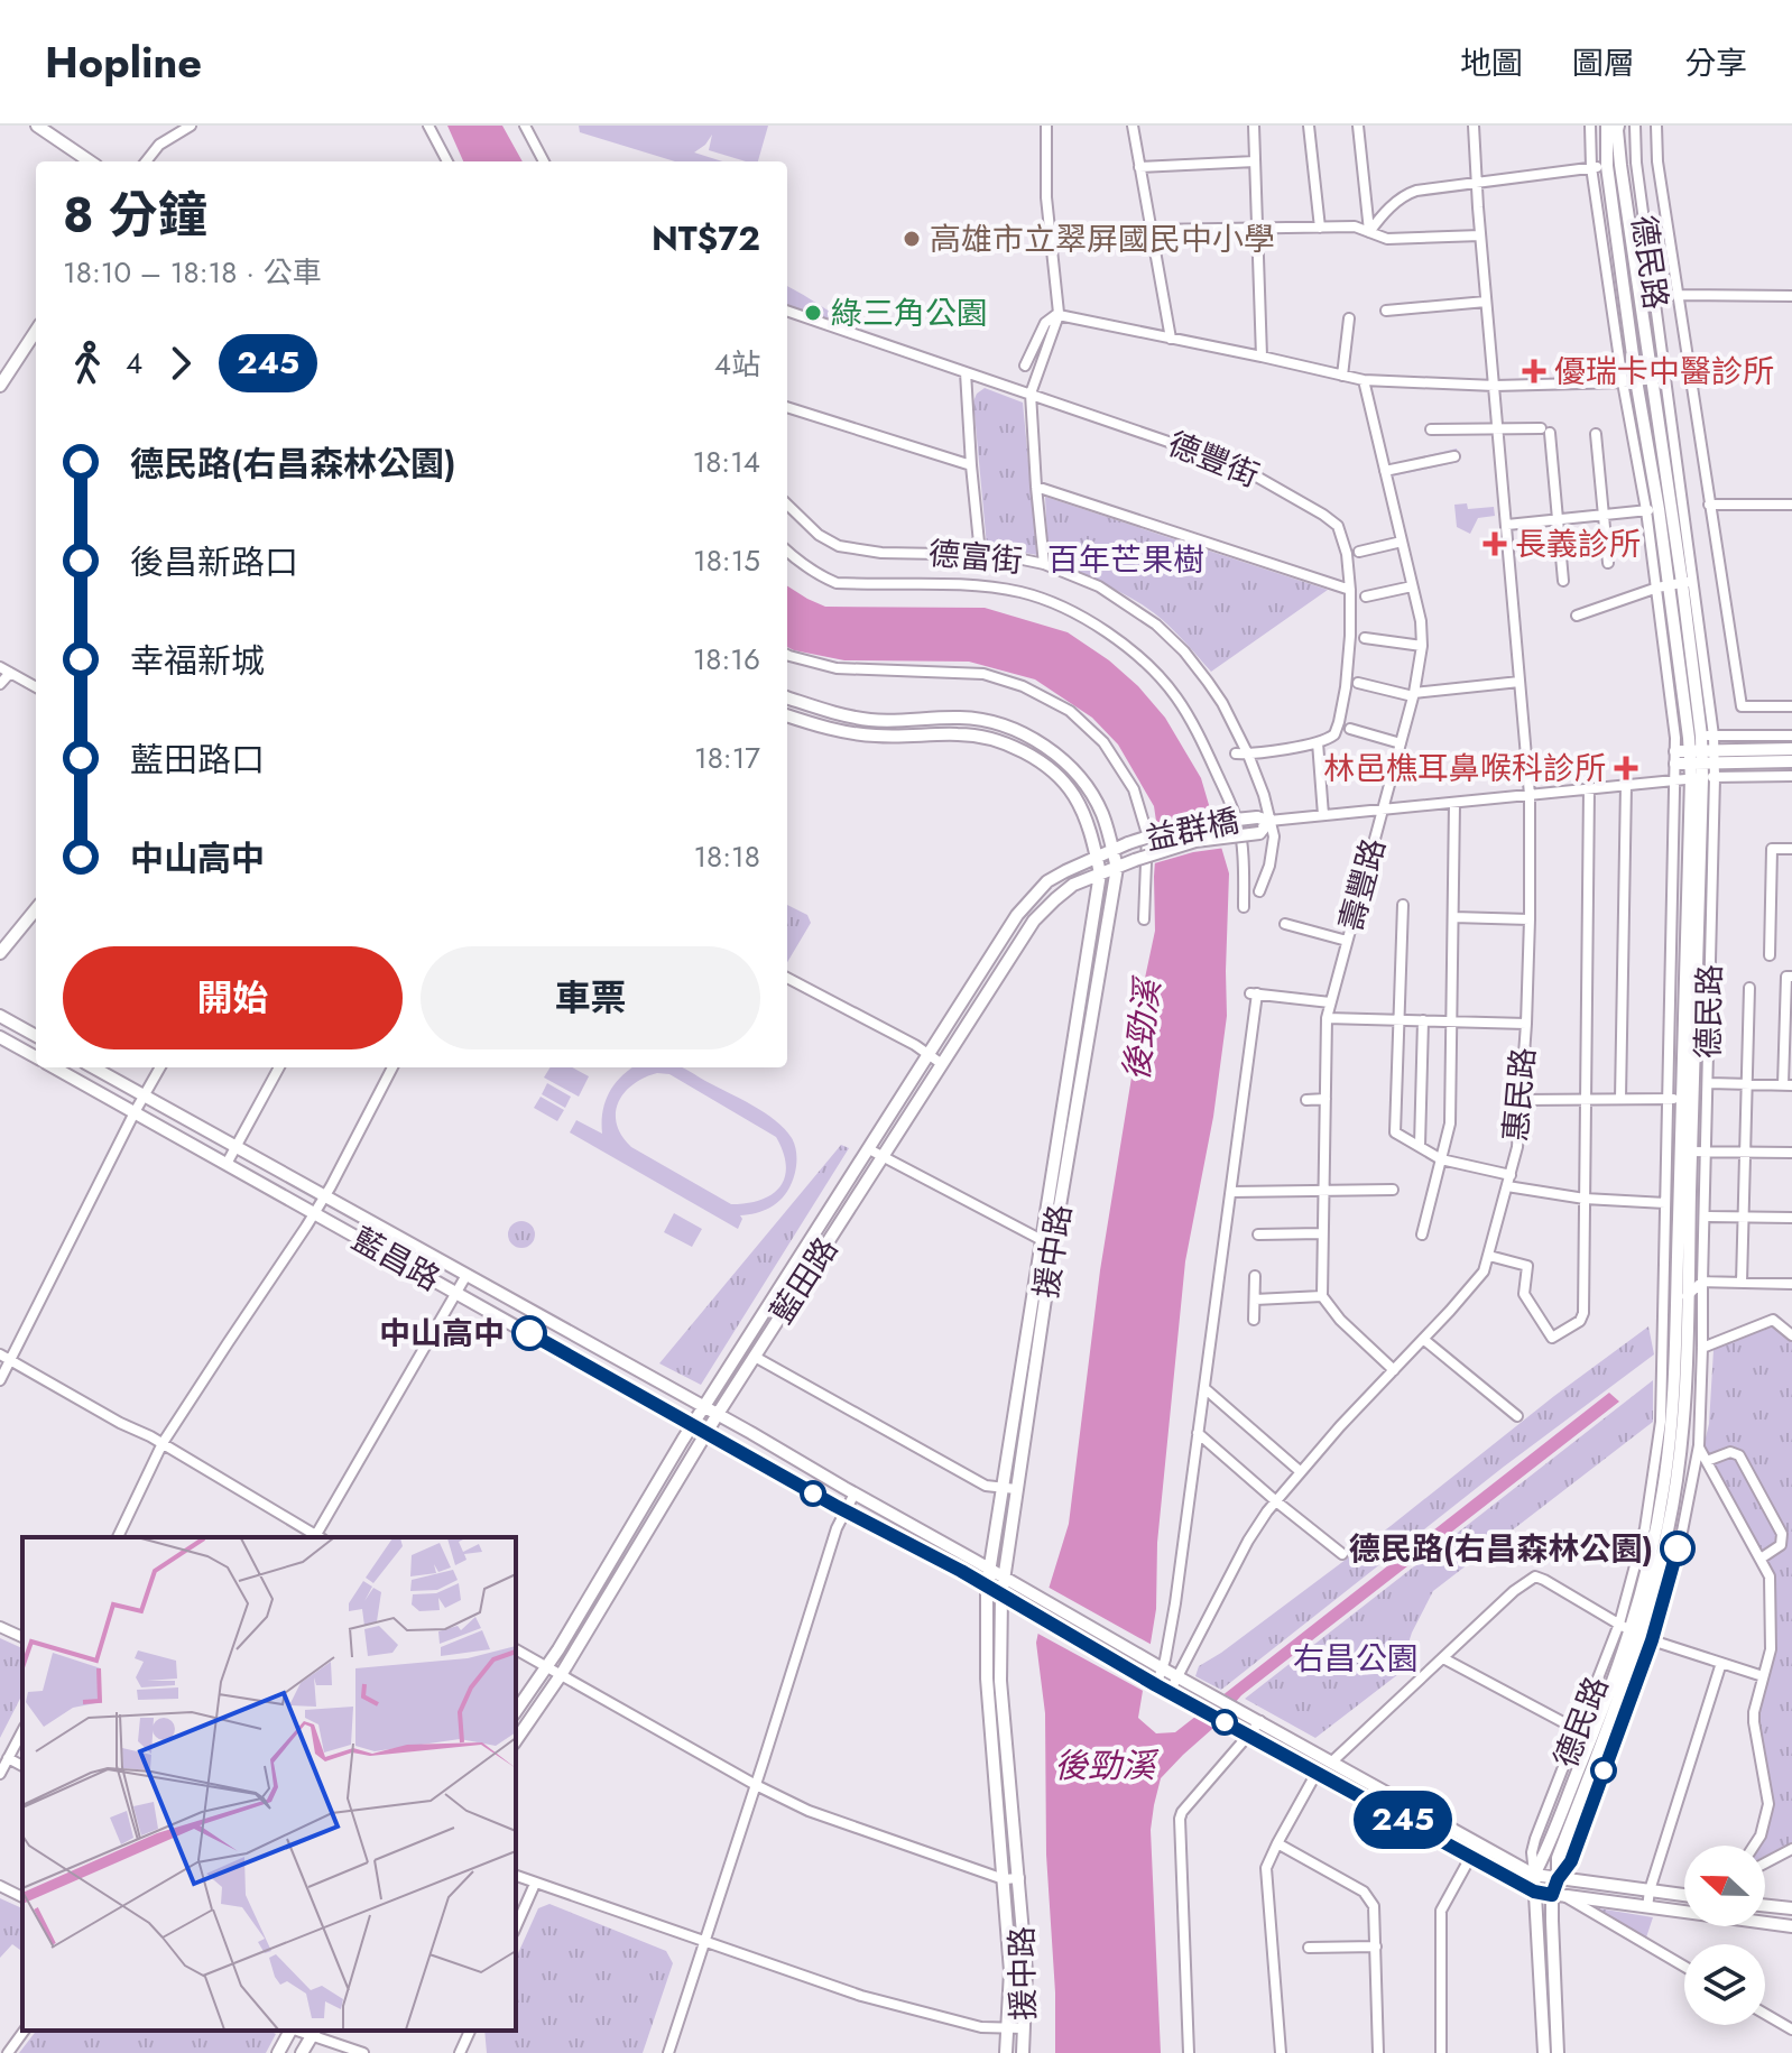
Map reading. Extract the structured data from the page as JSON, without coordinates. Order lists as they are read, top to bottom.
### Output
{
  "streets": {
    "street": [
      "德民路",
      "德豐街",
      "德富街",
      "益群橋",
      "壽豐路",
      "惠民路",
      "援中路",
      "藍昌路",
      "藍田路"
    ]
  },
  "crossings": [
    ["德富街", "益群橋"],
    ["益群橋", "藍田路"],
    ["援中路", "藍昌路"],
    ["援中路", "藍田路"],
    ["藍昌路", "藍田路"]
  ],
  "water": ["後勁溪"],
  "parks": ["百年芒果樹", "右昌公園"],
  "places": {
    "other": [
      "高雄市立翠屏國民中小學",
      "綠三角公園",
      "中山高中",
      "德民路(右昌森林公園)"
    ],
    "health": ["優瑞卡中醫診所", "長義診所", "林邑樵耳鼻喉科診所"]
  },
  "lines": ["bus line 245"],
  "north": "left",
  "page": {
    "header": "Hopline",
    "nav": ["地圖", "圖層", "分享"],
    "on_map": "245",
    "heading": ["8 分鐘", "18:10 – 18:18 · 公車", "NT$72"],
    "legs": ["4", "245", "4站"],
    "list": [
      {
        "name": "德民路(右昌森林公園)",
        "value": "18:14"
      },
      {
        "name": "後昌新路口",
        "value": "18:15"
      },
      {
        "name": "幸福新城",
        "value": "18:16"
      },
      {
        "name": "藍田路口",
        "value": "18:17"
      },
      {
        "name": "中山高中",
        "value": "18:18"
      }
    ],
    "buttons": ["開始", "車票"]
  }
}
